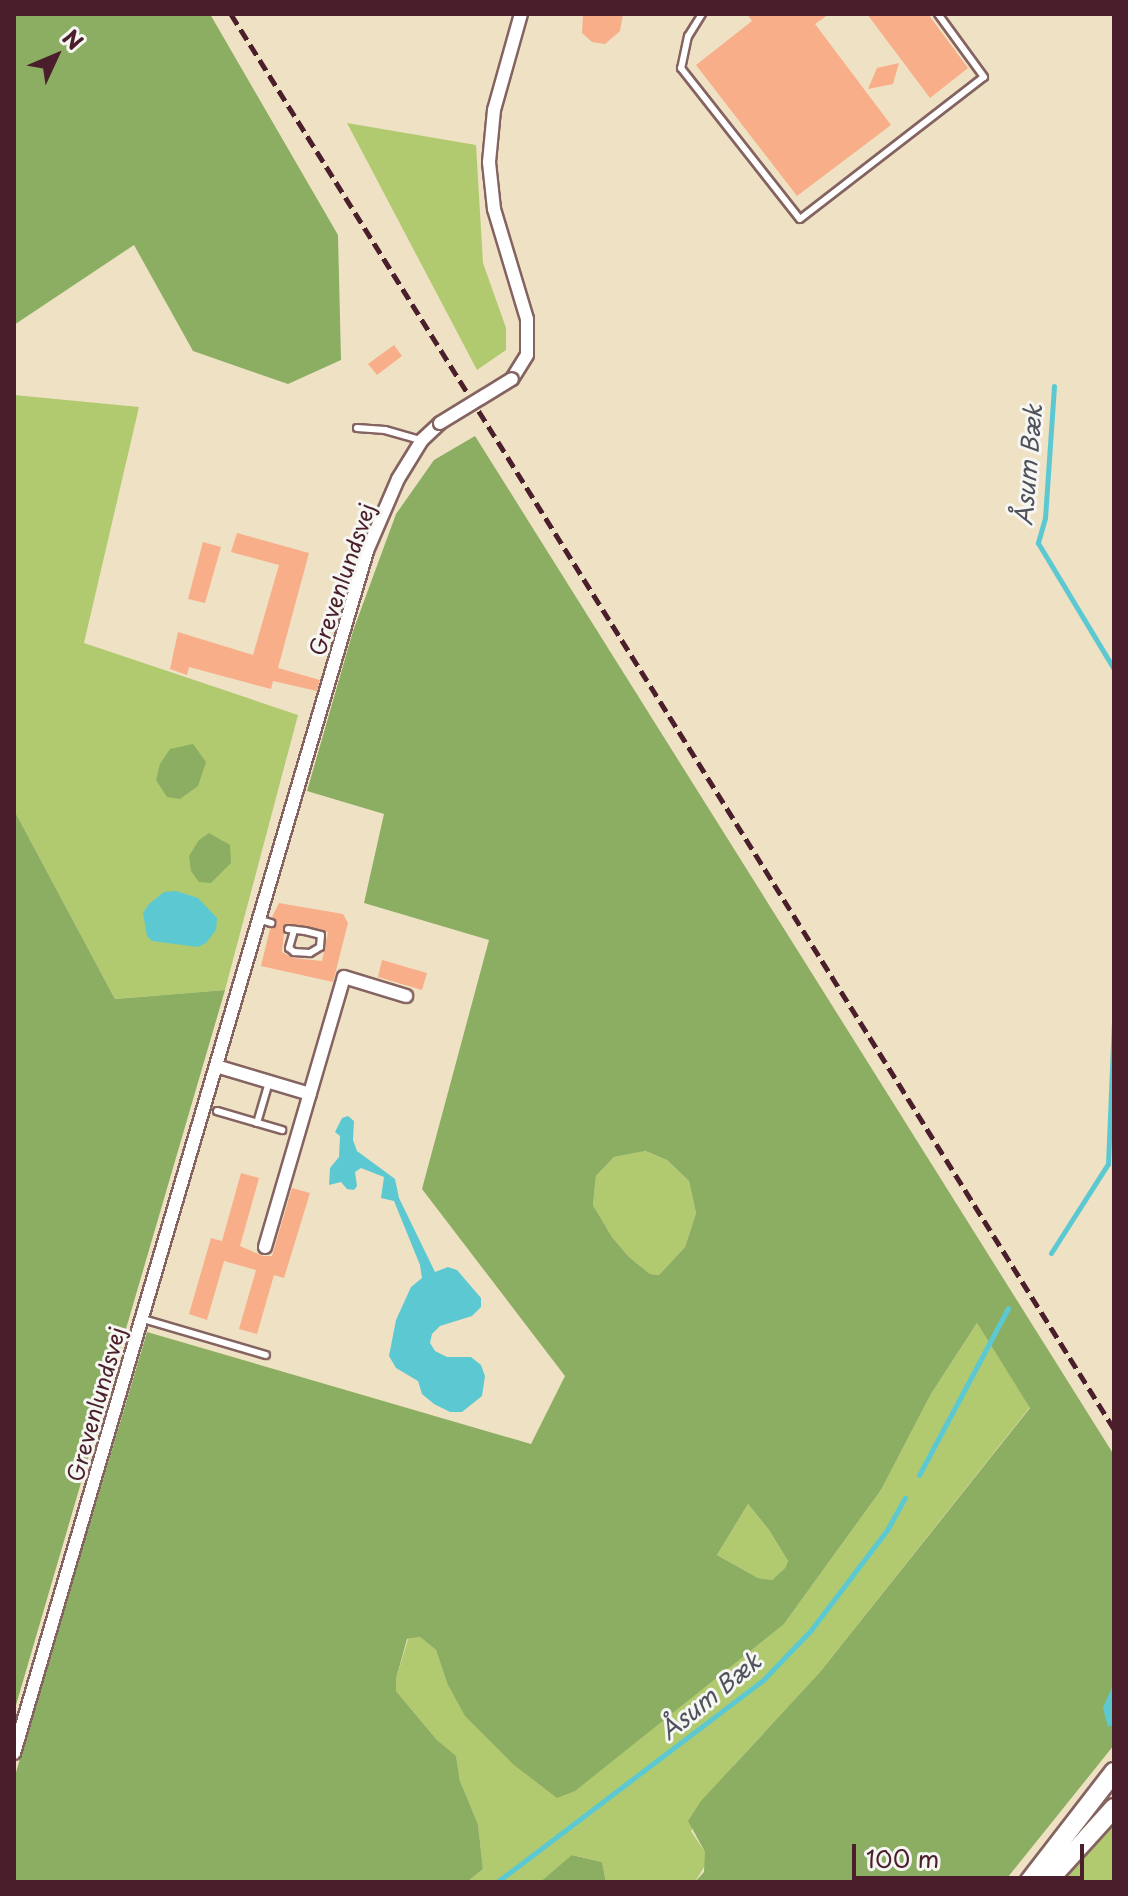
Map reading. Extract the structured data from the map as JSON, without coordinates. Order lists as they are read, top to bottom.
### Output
{
  "streets": {
    "street": ["Grevenlundsvej"]
  },
  "water": ["Åsum Bæk"],
  "scale_bar": "100 m",
  "north": "top right"
}
